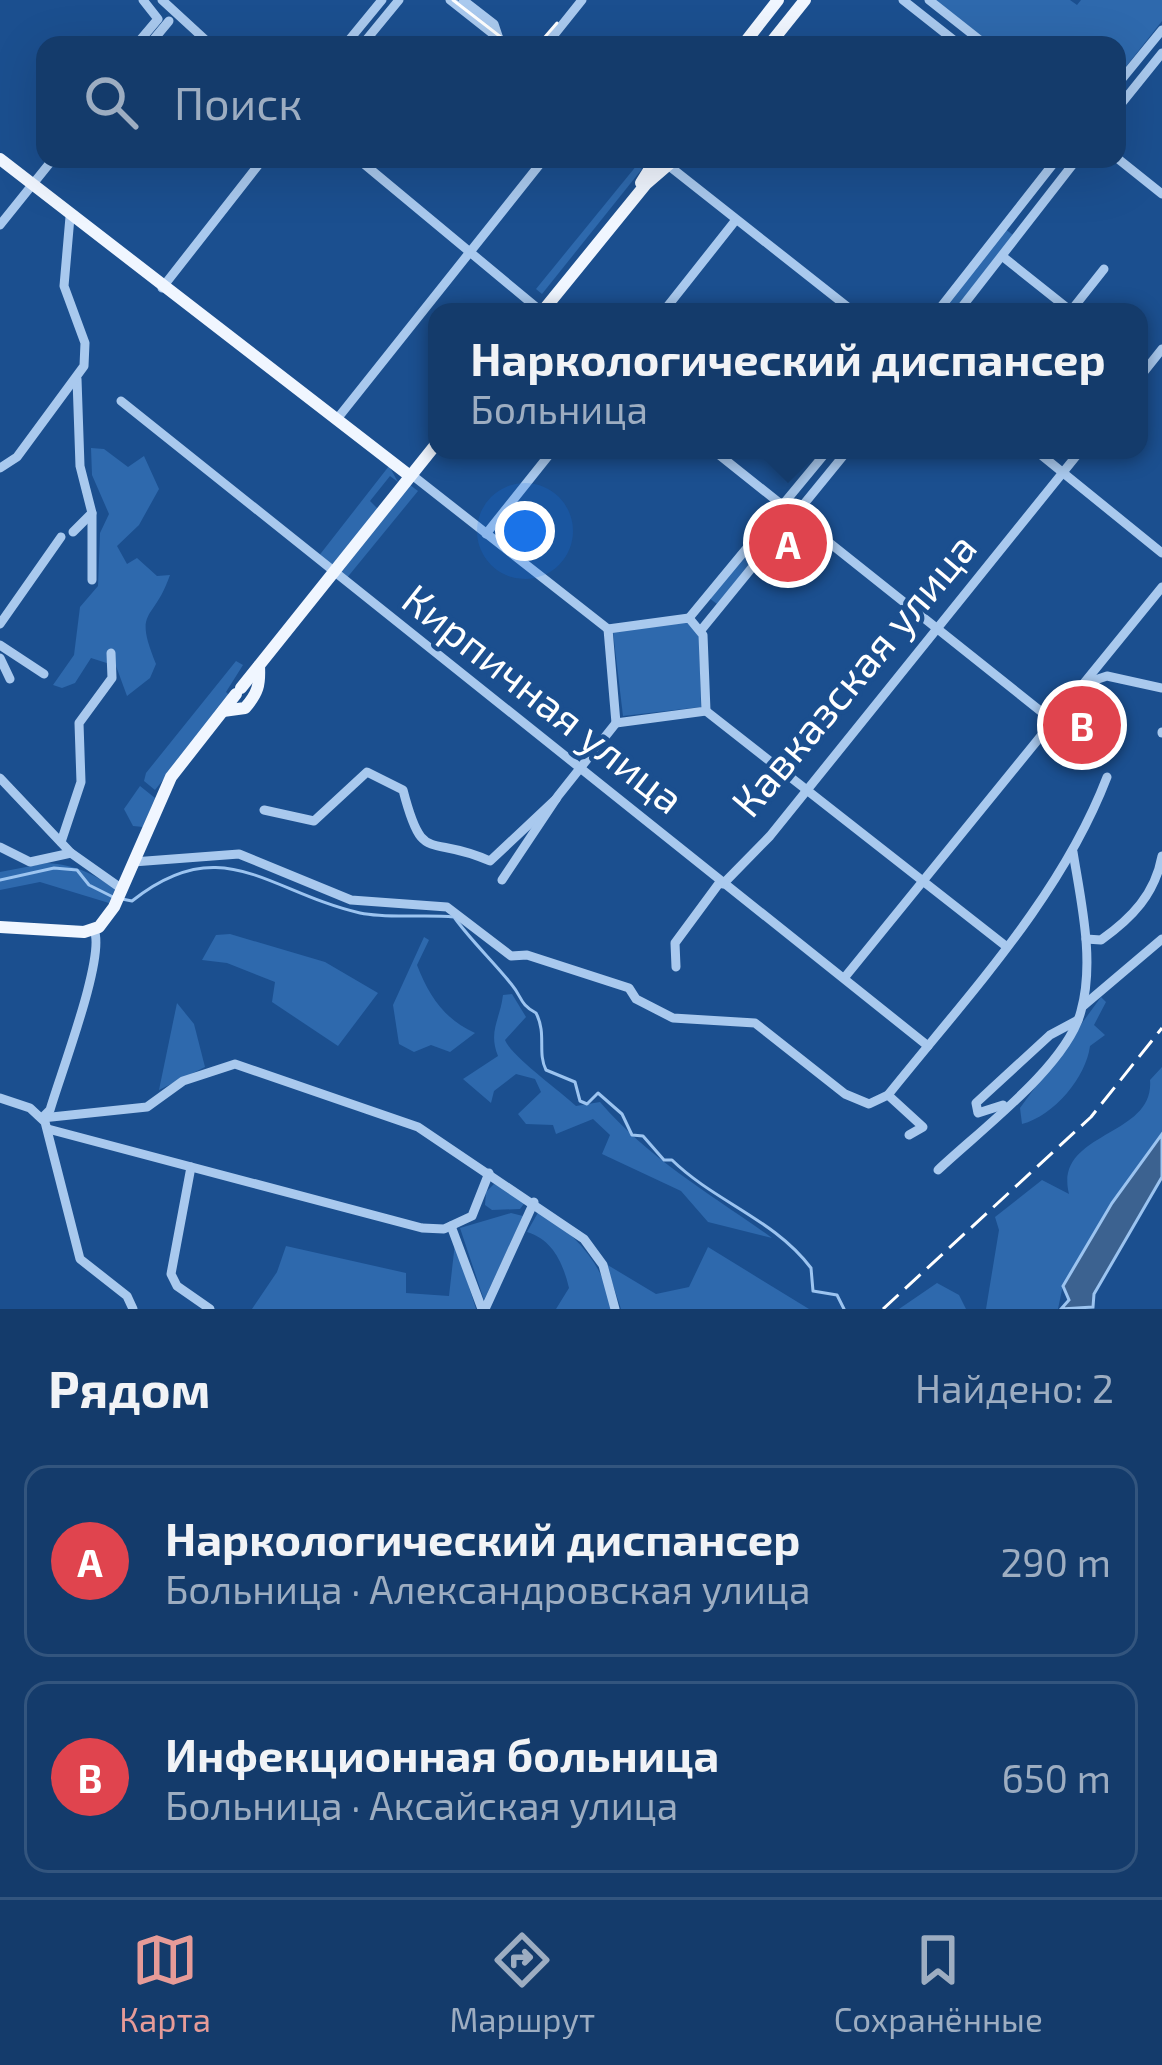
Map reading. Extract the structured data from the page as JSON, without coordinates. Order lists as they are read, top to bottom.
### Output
{
  "streets": {
    "street": ["Кавказская улица", "Кирпичная улица"]
  },
  "crossings": [
    ["Кавказская улица", "Кирпичная улица"]
  ],
  "page": {
    "search": "Поиск",
    "popup": ["Наркологический диспансер", "Больница"],
    "pins": ["A", "B"],
    "heading": ["Рядом", "Найдено: 2"],
    "list": [
      {
        "mark": "A",
        "name": "Наркологический диспансер",
        "note": "Больница · Александровская улица",
        "value": "290 m"
      },
      {
        "mark": "B",
        "name": "Инфекционная больница",
        "note": "Больница · Аксайская улица",
        "value": "650 m"
      }
    ],
    "nav": ["Карта", "Маршрут", "Сохранённые"]
  }
}
